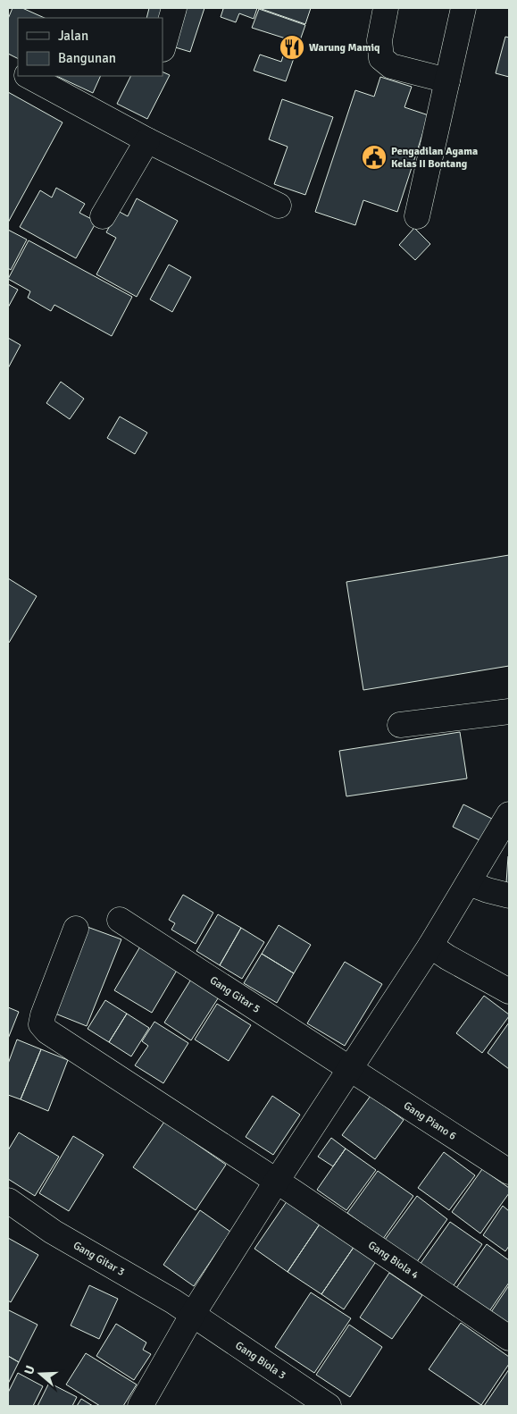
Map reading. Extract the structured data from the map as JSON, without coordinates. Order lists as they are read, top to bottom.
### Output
{
  "streets": {
    "street": [
      "Gang Gitar 5",
      "Gang Piano 6",
      "Gang Gitar 3",
      "Gang Biola 4",
      "Gang Biola 3"
    ]
  },
  "crossings": [
    ["Gang Gitar 5", "Gang Piano 6"],
    ["Gang Gitar 3", "Gang Biola 3"]
  ],
  "places": {
    "restaurant": ["Warung Mamiq"],
    "public building": ["Pengadilan Agama Kelas II Bontang"]
  },
  "legend": ["Jalan", "Bangunan"],
  "north": "left"
}
